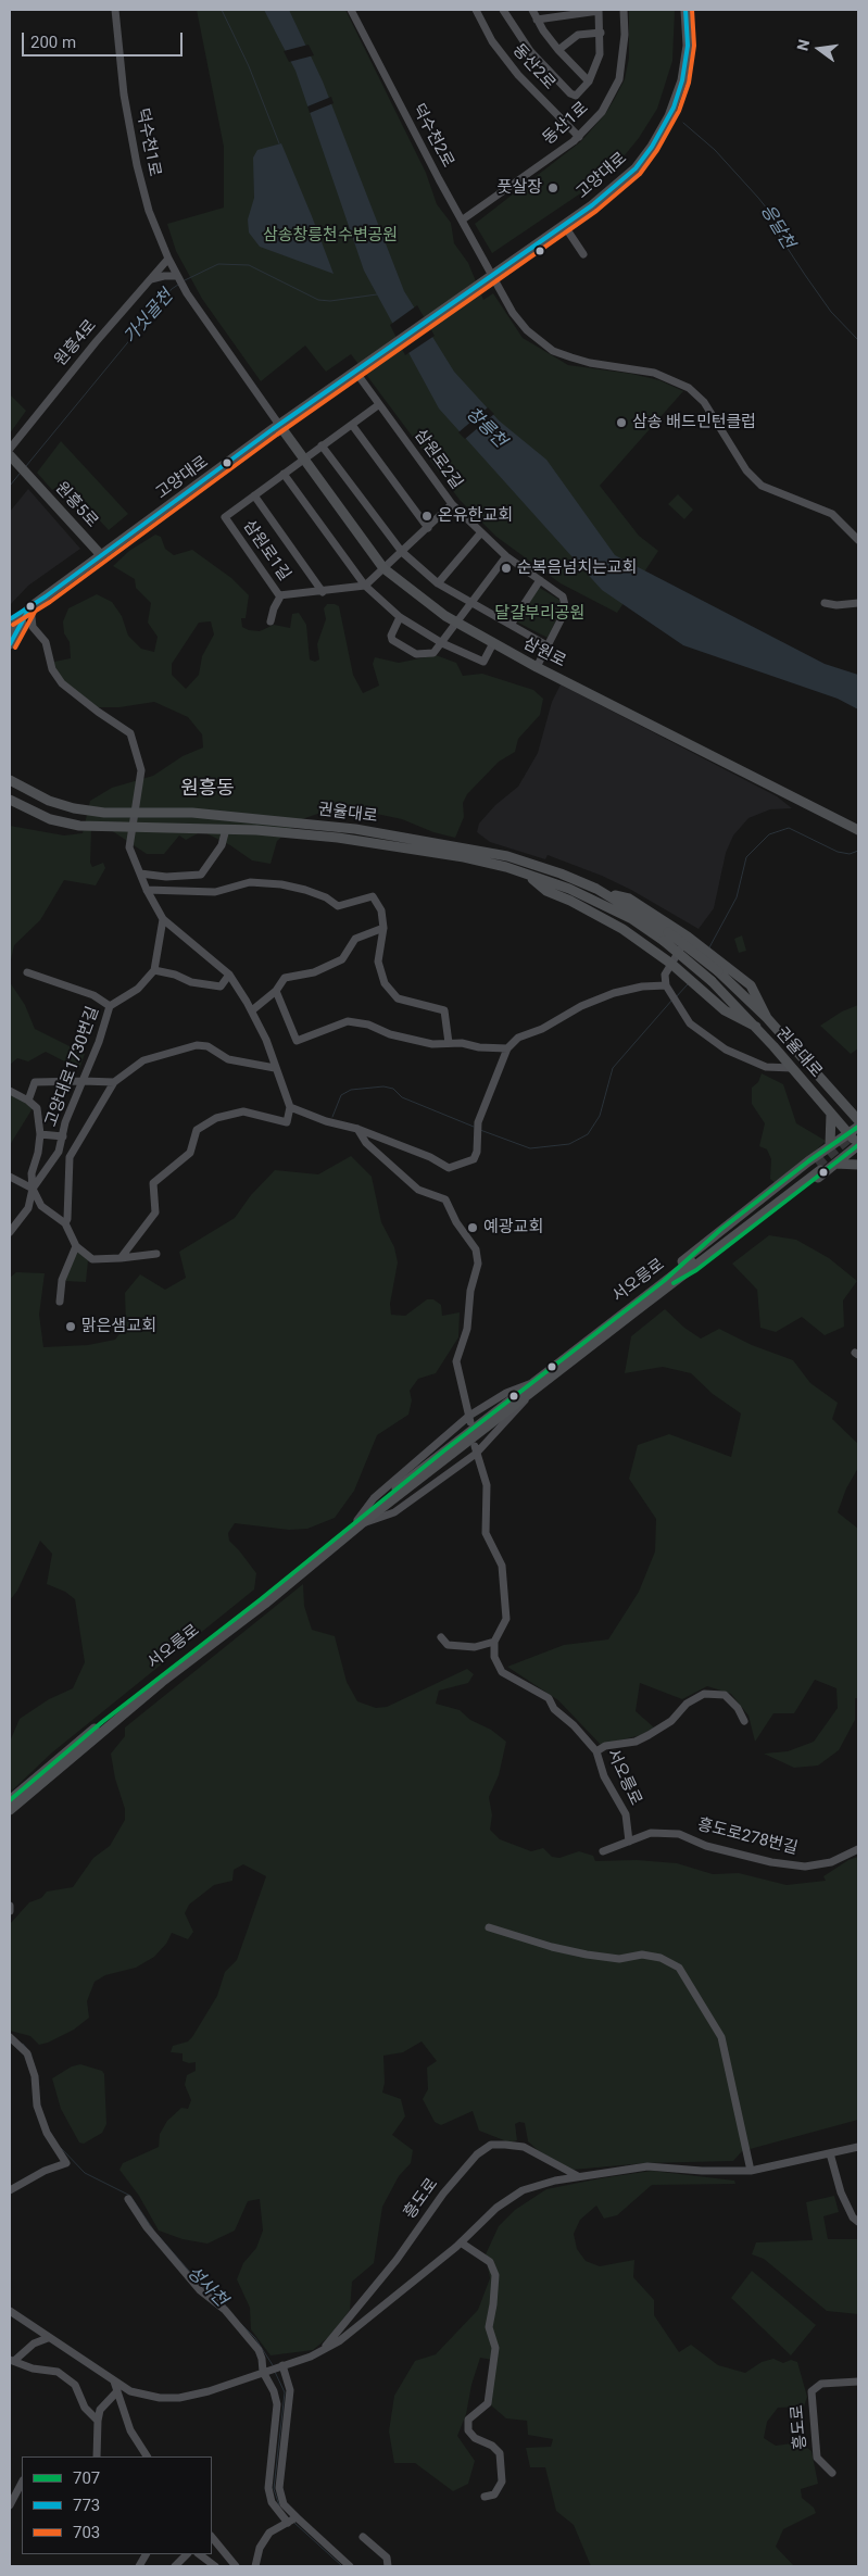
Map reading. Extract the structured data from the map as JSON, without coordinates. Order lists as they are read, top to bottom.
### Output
{
  "streets": {
    "main road": [
      "고양대로",
      "원흥5로",
      "삼원로",
      "권율대로",
      "서오릉로"
    ],
    "street": [
      "동산2로",
      "동산1로",
      "덕수천2로",
      "덕수천1로",
      "원흥4로",
      "삼원로2길",
      "삼원로1길",
      "고양대로1730번길",
      "흥도로278번길",
      "흥도로"
    ]
  },
  "crossings": [
    ["동산2로", "동산1로"],
    ["동산1로", "덕수천2로"],
    ["덕수천2로", "고양대로"],
    ["덕수천1로", "고양대로"],
    ["덕수천1로", "원흥4로"],
    ["덕수천1로", "삼원로"],
    ["고양대로", "삼원로2길"],
    ["고양대로", "원흥5로"],
    ["고양대로", "삼원로"],
    ["삼원로2길", "삼원로"],
    ["삼원로1길", "삼원로"],
    ["서오릉로", "흥도로278번길"]
  ],
  "districts": ["원흥동"],
  "water": [
    "응달천",
    "가싯골천",
    "창릉천",
    "성사천"
  ],
  "parks": ["삼송창릉천수변공원", "달걀부리공원"],
  "places": [
    "풋살장",
    "삼송 배드민턴클럽",
    "온유한교회",
    "순복음넘치는교회",
    "예광교회",
    "맑은샘교회"
  ],
  "lines": ["transit line 773", "transit line 703", "transit line 707"],
  "legend": ["707", "773", "703"],
  "scale_bar": "200 m",
  "north": "left"
}
